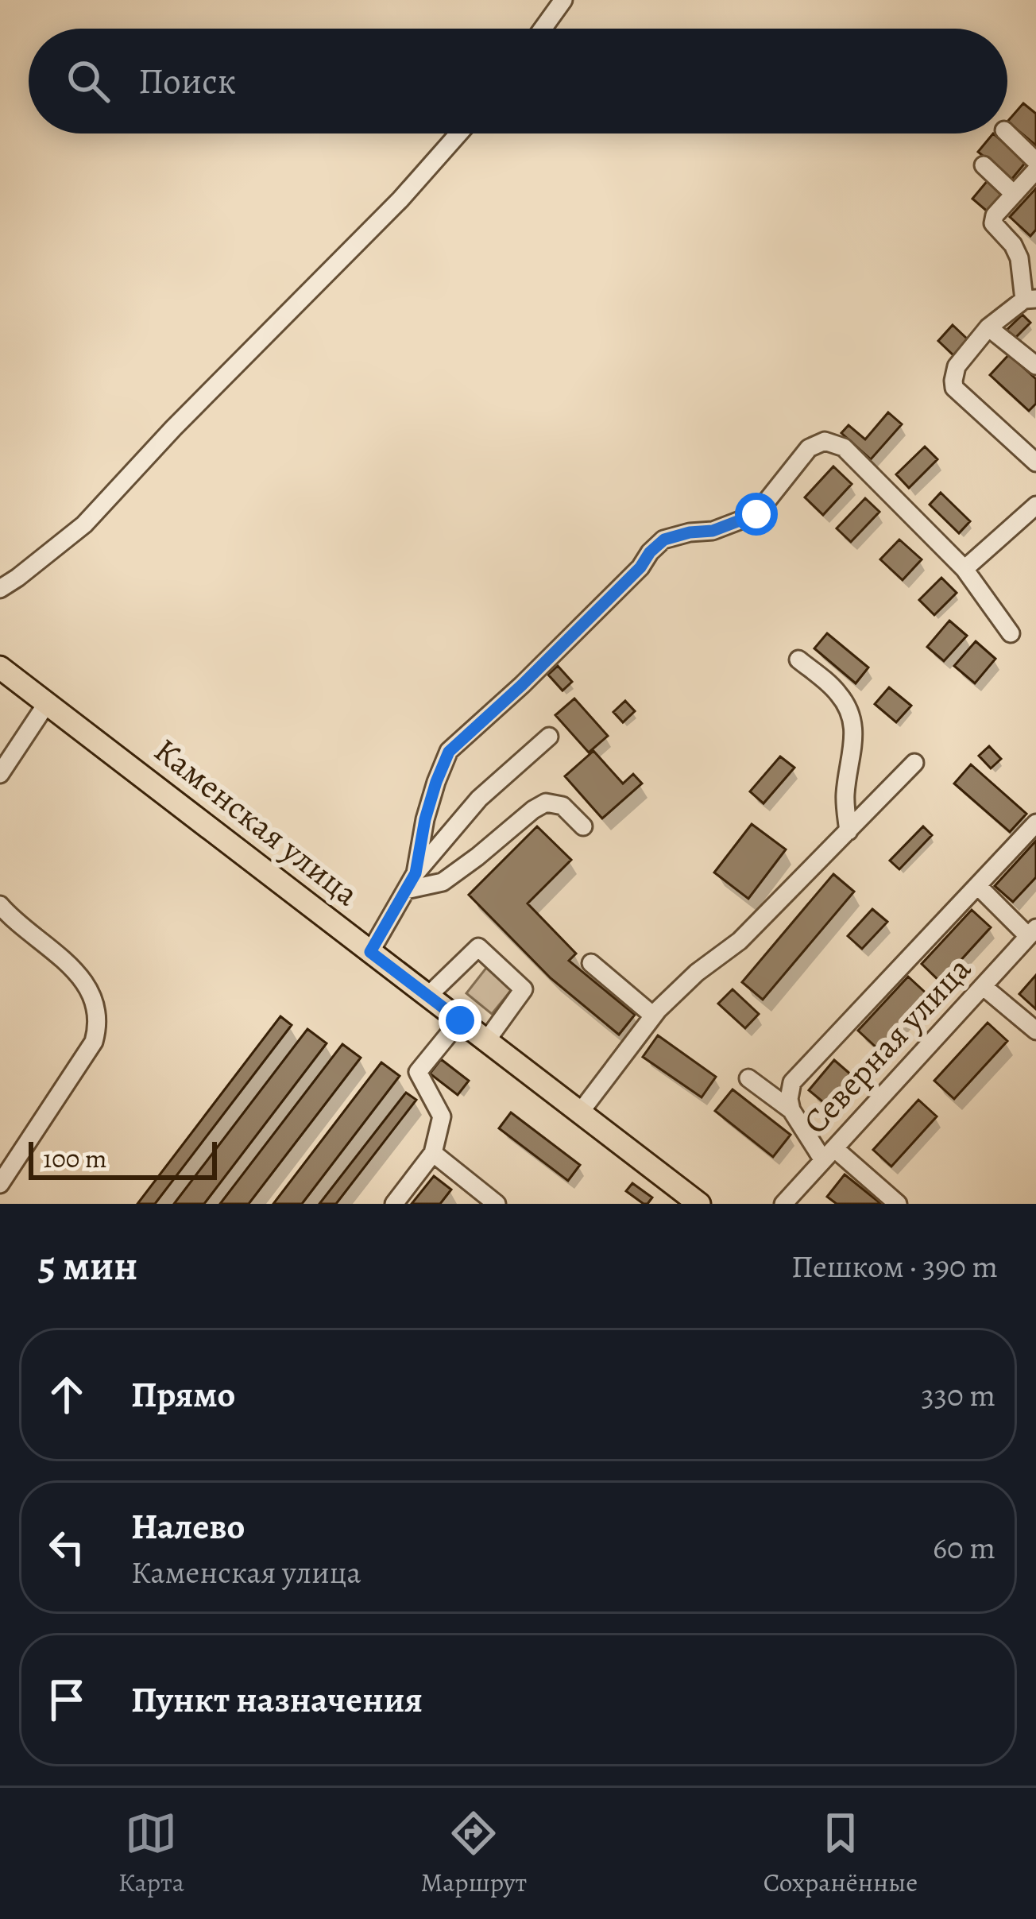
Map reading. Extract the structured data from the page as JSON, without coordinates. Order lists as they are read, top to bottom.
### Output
{
  "streets": {
    "main road": ["Каменская улица"],
    "street": ["Северная улица"]
  },
  "scale_bar": "100 m",
  "page": {
    "search": "Поиск",
    "scale": "100 m",
    "heading": ["5 мин", "Пешком · 390 m"],
    "list": [
      ["Прямо", "330 m"],
      ["Налево", "Каменская улица", "60 m"],
      "Пункт назначения"
    ],
    "nav": ["Карта", "Маршрут", "Сохранённые"]
  }
}
